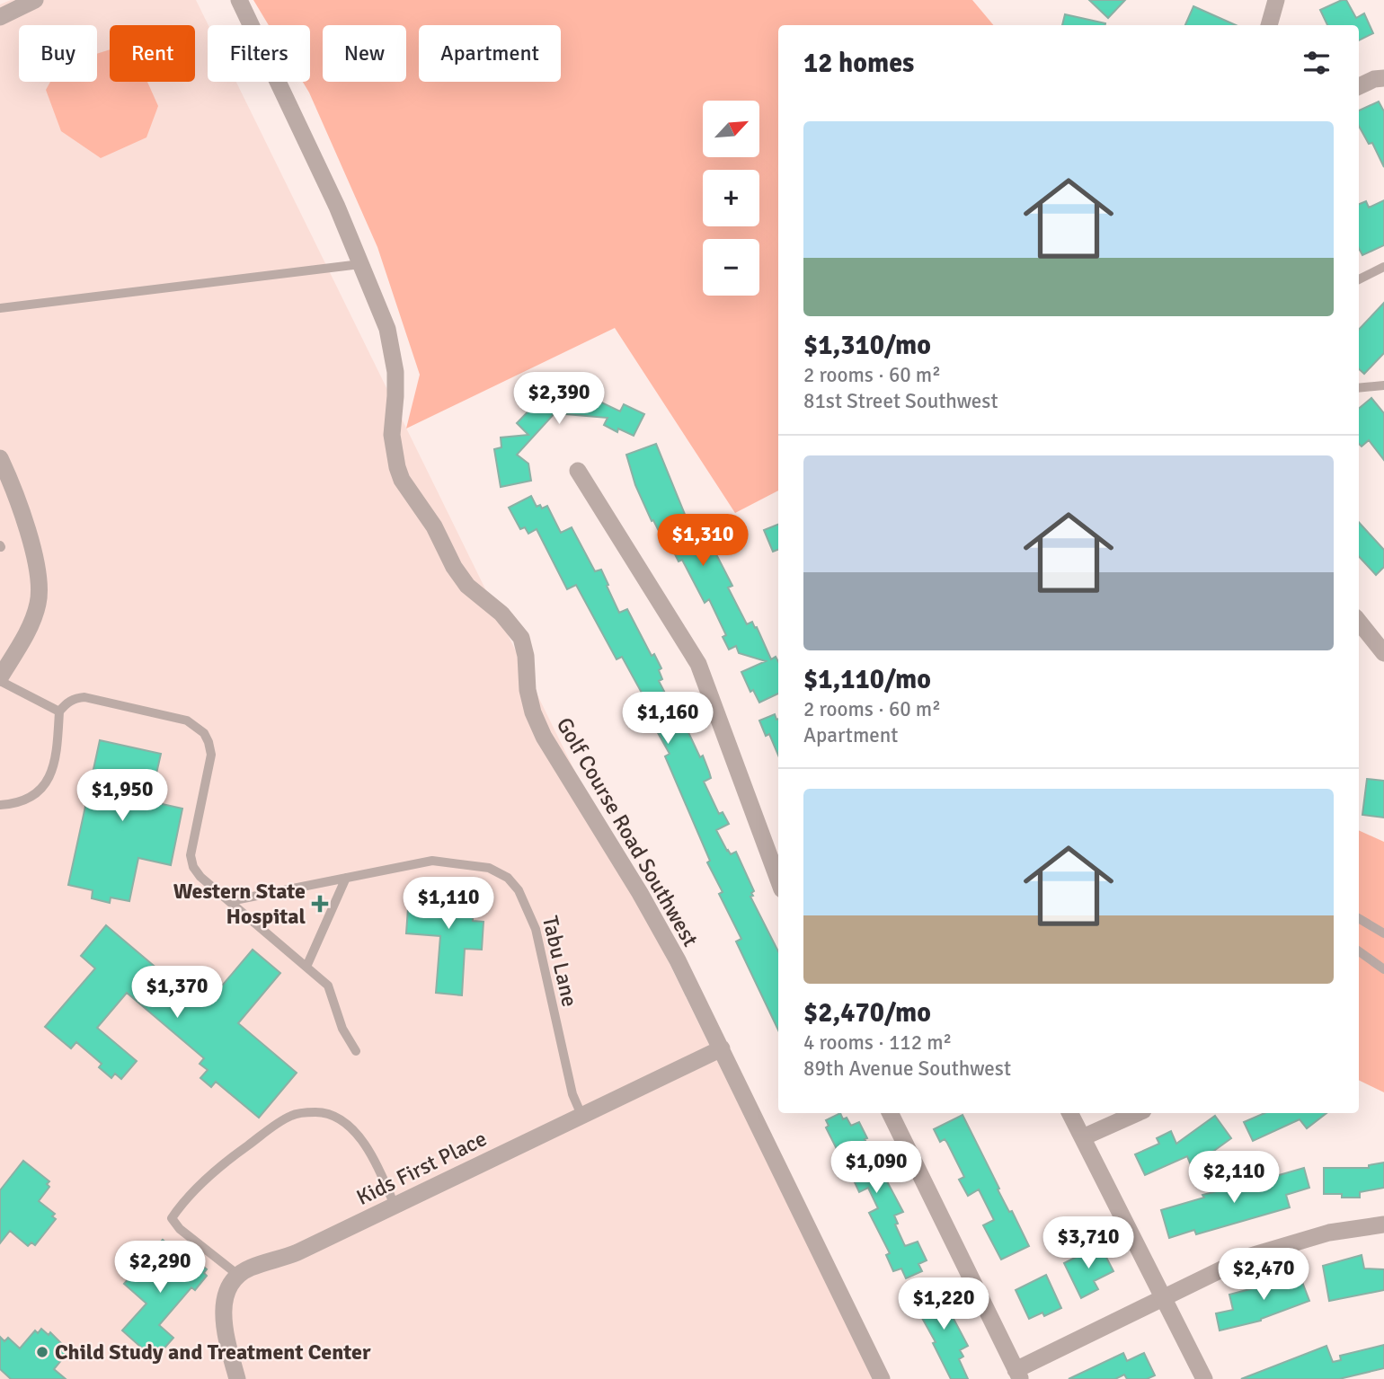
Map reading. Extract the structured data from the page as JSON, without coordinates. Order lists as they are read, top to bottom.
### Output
{
  "streets": {
    "street": ["Golf Course Road Southwest", "Kids First Place"],
    "lane": ["Tabu Lane"]
  },
  "crossings": [
    ["Golf Course Road Southwest", "Kids First Place"],
    ["Tabu Lane", "Kids First Place"]
  ],
  "places": {
    "health": ["Western State Hospital"],
    "other": ["Child Study and Treatment Center"]
  },
  "north": "top right",
  "page": {
    "chip": [
      "Buy",
      "Rent",
      "Filters",
      "New",
      "Apartment"
    ],
    "heading": "12 homes",
    "map_buttons": ["+", "−"],
    "list": [
      {
        "name": "$1,310/mo",
        "note": "2 rooms · 60 m² · 81st Street Southwest"
      },
      {
        "name": "$1,110/mo",
        "note": "2 rooms · 60 m² · Apartment"
      },
      {
        "name": "$2,470/mo",
        "note": "4 rooms · 112 m² · 89th Avenue Southwest"
      }
    ],
    "price": [
      "$2,390",
      "$1,310",
      "$1,160",
      "$1,950",
      "$1,110",
      "$1,370",
      "$1,090",
      "$2,110",
      "$3,710",
      "$2,290",
      "$2,470",
      "$1,220"
    ]
  }
}
